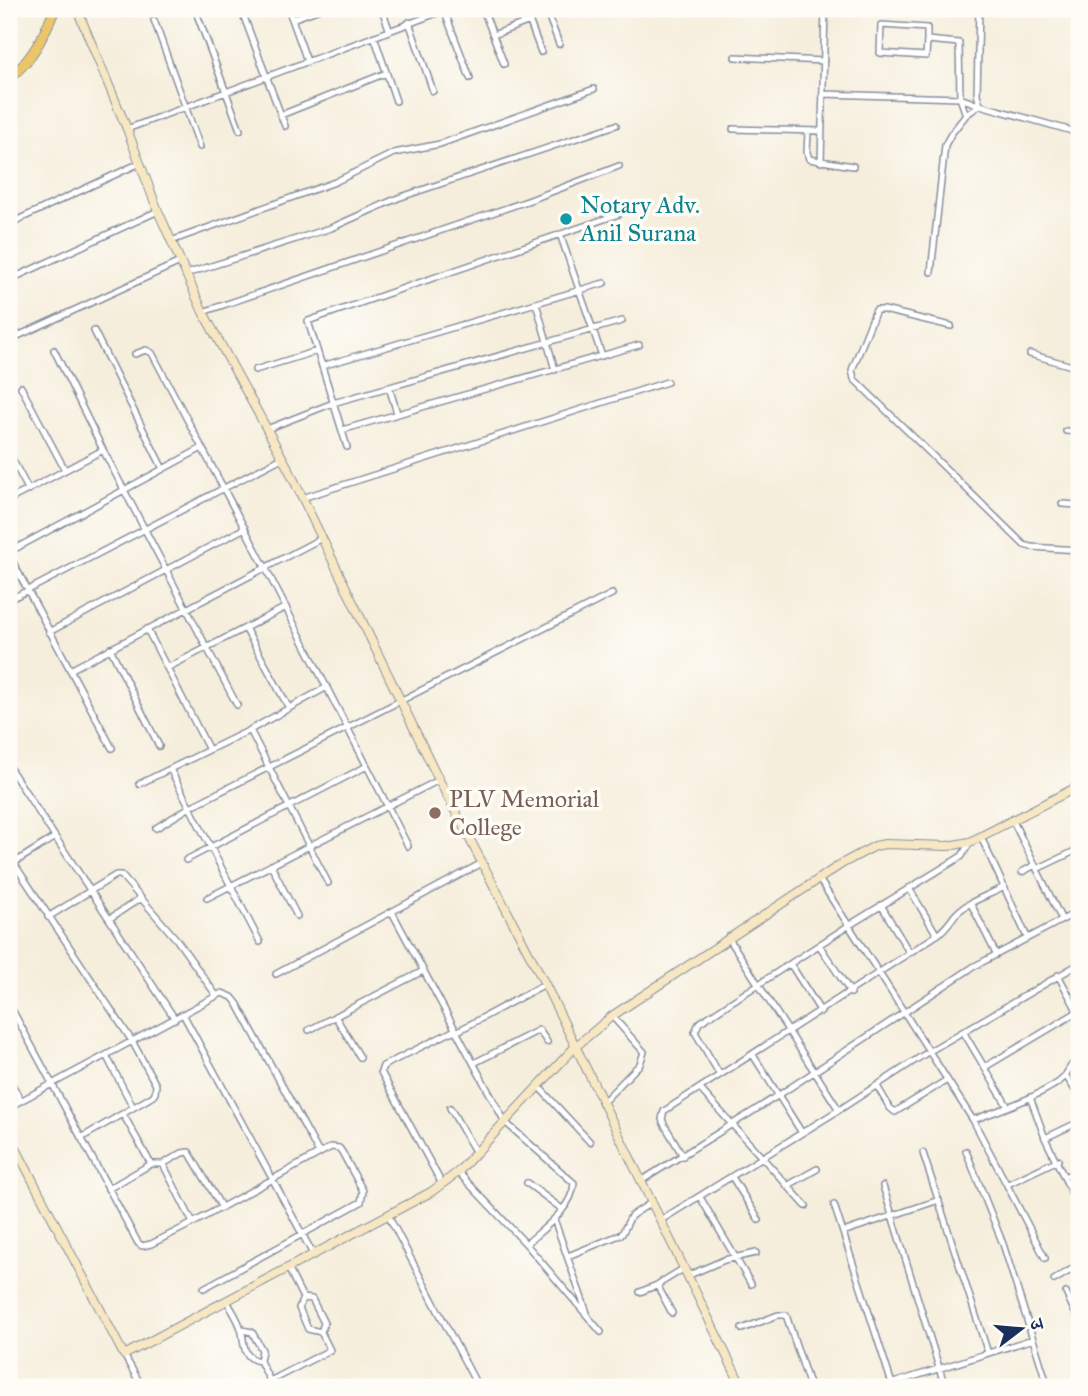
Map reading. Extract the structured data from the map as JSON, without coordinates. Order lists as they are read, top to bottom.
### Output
{
  "places": ["Notary Adv. Anil Surana", "PLV Memorial College"],
  "north": "right"
}
